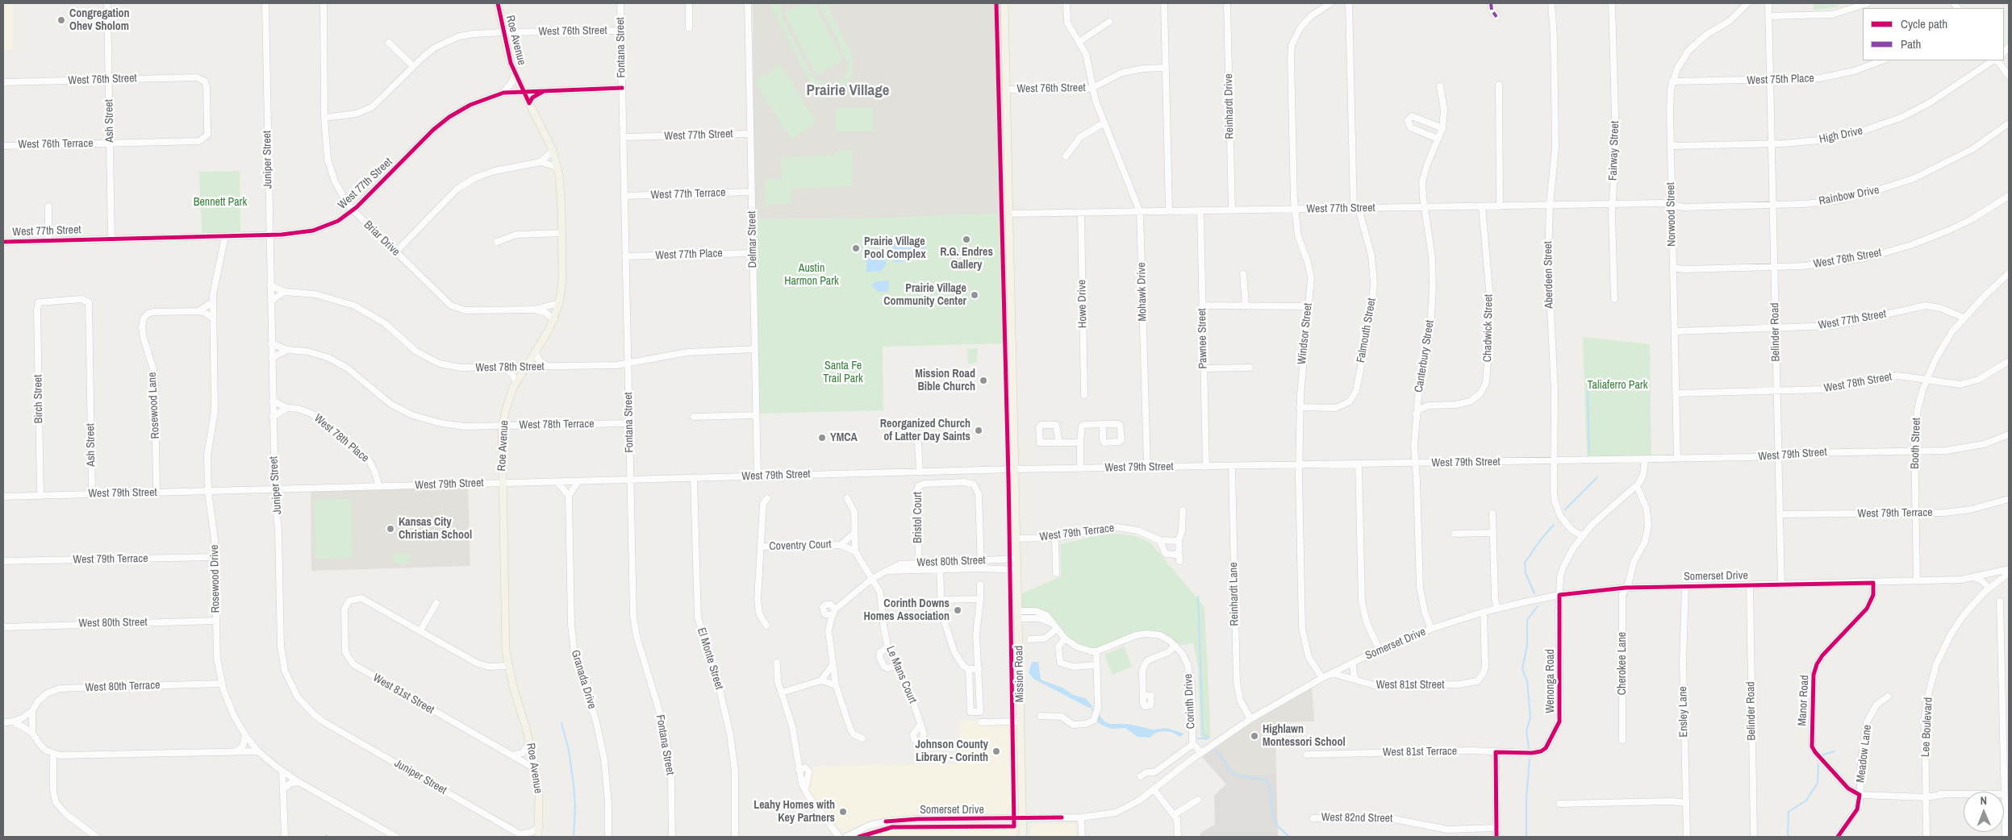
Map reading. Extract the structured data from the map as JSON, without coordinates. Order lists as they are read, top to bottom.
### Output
{
  "streets": {
    "main road": ["Roe Avenue", "Mission Road"],
    "street": [
      "West 76th Street",
      "Fontana Street",
      "West 75th Place",
      "Reinhardt Drive",
      "Ash Street",
      "West 77th Street",
      "High Drive",
      "West 76th Terrace",
      "Fairway Street",
      "Juniper Street",
      "West 77th Terrace",
      "Rainbow Drive",
      "Norwood Street",
      "Briar Drive",
      "Delmar Street",
      "West 77th Place",
      "Aberdeen Street",
      "Mohawk Drive",
      "Howe Drive",
      "Chadwick Street",
      "Falmouth Street",
      "Belinder Road",
      "Windsor Street",
      "Pawnee Street",
      "Canterbury Street",
      "West 78th Street",
      "Birch Street",
      "Rosewood Lane",
      "West 78th Terrace",
      "West 78th Place",
      "Booth Street",
      "West 79th Street",
      "West 79th Terrace",
      "Bristol Court",
      "Coventry Court",
      "West 80th Street",
      "Somerset Drive",
      "Rosewood Drive",
      "Reinhardt Lane",
      "El Monte Street",
      "Cherokee Lane",
      "Le Mans Court",
      "Granada Drive",
      "Wenonga Road",
      "West 81st Street",
      "West 80th Terrace",
      "Manor Road",
      "Corinth Drive",
      "Ensley Lane",
      "Lee Boulevard",
      "West 81st Terrace",
      "Meadow Lane",
      "West 82nd Street"
    ]
  },
  "crossings": [
    ["West 76th Street", "Roe Avenue"],
    ["West 76th Street", "Fontana Street"],
    ["West 76th Street", "Ash Street"],
    ["West 76th Street", "West 76th Terrace"],
    ["West 76th Street", "Norwood Street"],
    ["West 76th Street", "Briar Drive"],
    ["West 76th Street", "Mohawk Drive"],
    ["West 76th Street", "Belinder Road"],
    ["West 76th Street", "Mission Road"],
    ["Roe Avenue", "West 77th Street"],
    ["Roe Avenue", "Briar Drive"],
    ["Roe Avenue", "West 78th Street"],
    ["Roe Avenue", "West 78th Terrace"],
    ["Roe Avenue", "West 79th Street"],
    ["Roe Avenue", "West 81st Street"],
    ["Fontana Street", "West 77th Street"],
    ["Fontana Street", "West 77th Terrace"],
    ["Fontana Street", "West 77th Place"],
    ["Fontana Street", "West 78th Street"],
    ["Fontana Street", "West 78th Terrace"],
    ["Fontana Street", "West 79th Street"],
    ["West 75th Place", "Norwood Street"],
    ["West 75th Place", "Belinder Road"],
    ["Reinhardt Drive", "West 77th Street"],
    ["Ash Street", "West 77th Street"],
    ["Ash Street", "West 76th Terrace"],
    ["Ash Street", "Birch Street"],
    ["Ash Street", "West 79th Street"],
    ["West 77th Street", "Fairway Street"],
    ["West 77th Street", "Juniper Street"],
    ["West 77th Street", "Rainbow Drive"],
    ["West 77th Street", "Norwood Street"],
    ["West 77th Street", "Briar Drive"],
    ["West 77th Street", "Delmar Street"],
    ["West 77th Street", "Aberdeen Street"],
    ["West 77th Street", "Mohawk Drive"],
    ["West 77th Street", "Howe Drive"],
    ["West 77th Street", "Chadwick Street"],
    ["West 77th Street", "Falmouth Street"],
    ["West 77th Street", "Belinder Road"],
    ["West 77th Street", "Windsor Street"],
    ["West 77th Street", "Pawnee Street"],
    ["West 77th Street", "Canterbury Street"],
    ["West 77th Street", "Booth Street"],
    ["West 77th Street", "Rosewood Drive"],
    ["West 77th Street", "Mission Road"],
    ["High Drive", "Norwood Street"],
    ["High Drive", "Belinder Road"],
    ["Juniper Street", "West 78th Street"],
    ["Juniper Street", "West 78th Terrace"],
    ["Juniper Street", "West 78th Place"],
    ["Juniper Street", "West 79th Street"],
    ["West 77th Terrace", "Delmar Street"],
    ["Rainbow Drive", "Norwood Street"],
    ["Rainbow Drive", "Belinder Road"],
    ["Norwood Street", "West 78th Street"],
    ["Norwood Street", "West 79th Street"],
    ["Delmar Street", "West 77th Place"],
    ["Delmar Street", "West 78th Street"],
    ["Delmar Street", "West 79th Street"],
    ["Aberdeen Street", "West 79th Street"],
    ["Mohawk Drive", "West 79th Street"],
    ["Falmouth Street", "Windsor Street"],
    ["Belinder Road", "West 78th Street"],
    ["Belinder Road", "West 79th Street"],
    ["Belinder Road", "West 79th Terrace"],
    ["Belinder Road", "Somerset Drive"],
    ["Windsor Street", "West 79th Street"],
    ["Windsor Street", "Somerset Drive"],
    ["Pawnee Street", "West 79th Street"],
    ["Canterbury Street", "West 79th Street"],
    ["Canterbury Street", "Somerset Drive"],
    ["West 78th Street", "Booth Street"],
    ["Birch Street", "West 79th Street"],
    ["Rosewood Lane", "West 79th Street"],
    ["West 78th Place", "West 79th Street"],
    ["Booth Street", "West 79th Street"],
    ["Booth Street", "West 79th Terrace"],
    ["Booth Street", "Somerset Drive"],
    ["West 79th Street", "Rosewood Drive"],
    ["West 79th Street", "Reinhardt Lane"],
    ["West 79th Street", "El Monte Street"],
    ["West 79th Street", "Mission Road"],
    ["West 79th Terrace", "Rosewood Drive"],
    ["West 79th Terrace", "Mission Road"],
    ["Bristol Court", "West 80th Street"],
    ["West 80th Street", "Rosewood Drive"],
    ["West 80th Street", "Mission Road"],
    ["West 80th Street", "Le Mans Court"],
    ["Somerset Drive", "Reinhardt Lane"],
    ["Somerset Drive", "Cherokee Lane"],
    ["Somerset Drive", "Mission Road"],
    ["Somerset Drive", "Wenonga Road"],
    ["Somerset Drive", "West 81st Street"],
    ["Somerset Drive", "Manor Road"],
    ["Somerset Drive", "Corinth Drive"],
    ["Somerset Drive", "Ensley Lane"],
    ["Rosewood Drive", "West 80th Terrace"],
    ["Wenonga Road", "West 81st Terrace"],
    ["Manor Road", "Meadow Lane"]
  ],
  "districts": ["Prairie Village"],
  "parks": [
    "Bennett Park",
    "Austin Harmon Park",
    "Santa Fe Trail Park",
    "Taliaferro Park"
  ],
  "places": [
    "Congregation Ohev Sholom",
    "R.G. Endres Gallery",
    "Prairie Village Pool Complex",
    "Prairie Village Community Center",
    "Mission Road Bible Church",
    "Reorganized Church of Latter Day Saints",
    "YMCA",
    "Kansas City Christian School",
    "Corinth Downs Homes Association",
    "Highlawn Montessori School",
    "Johnson County Library - Corinth",
    "Leahy Homes with Key Partners"
  ],
  "legend": ["Cycle path", "Path"],
  "north": "top"
}
